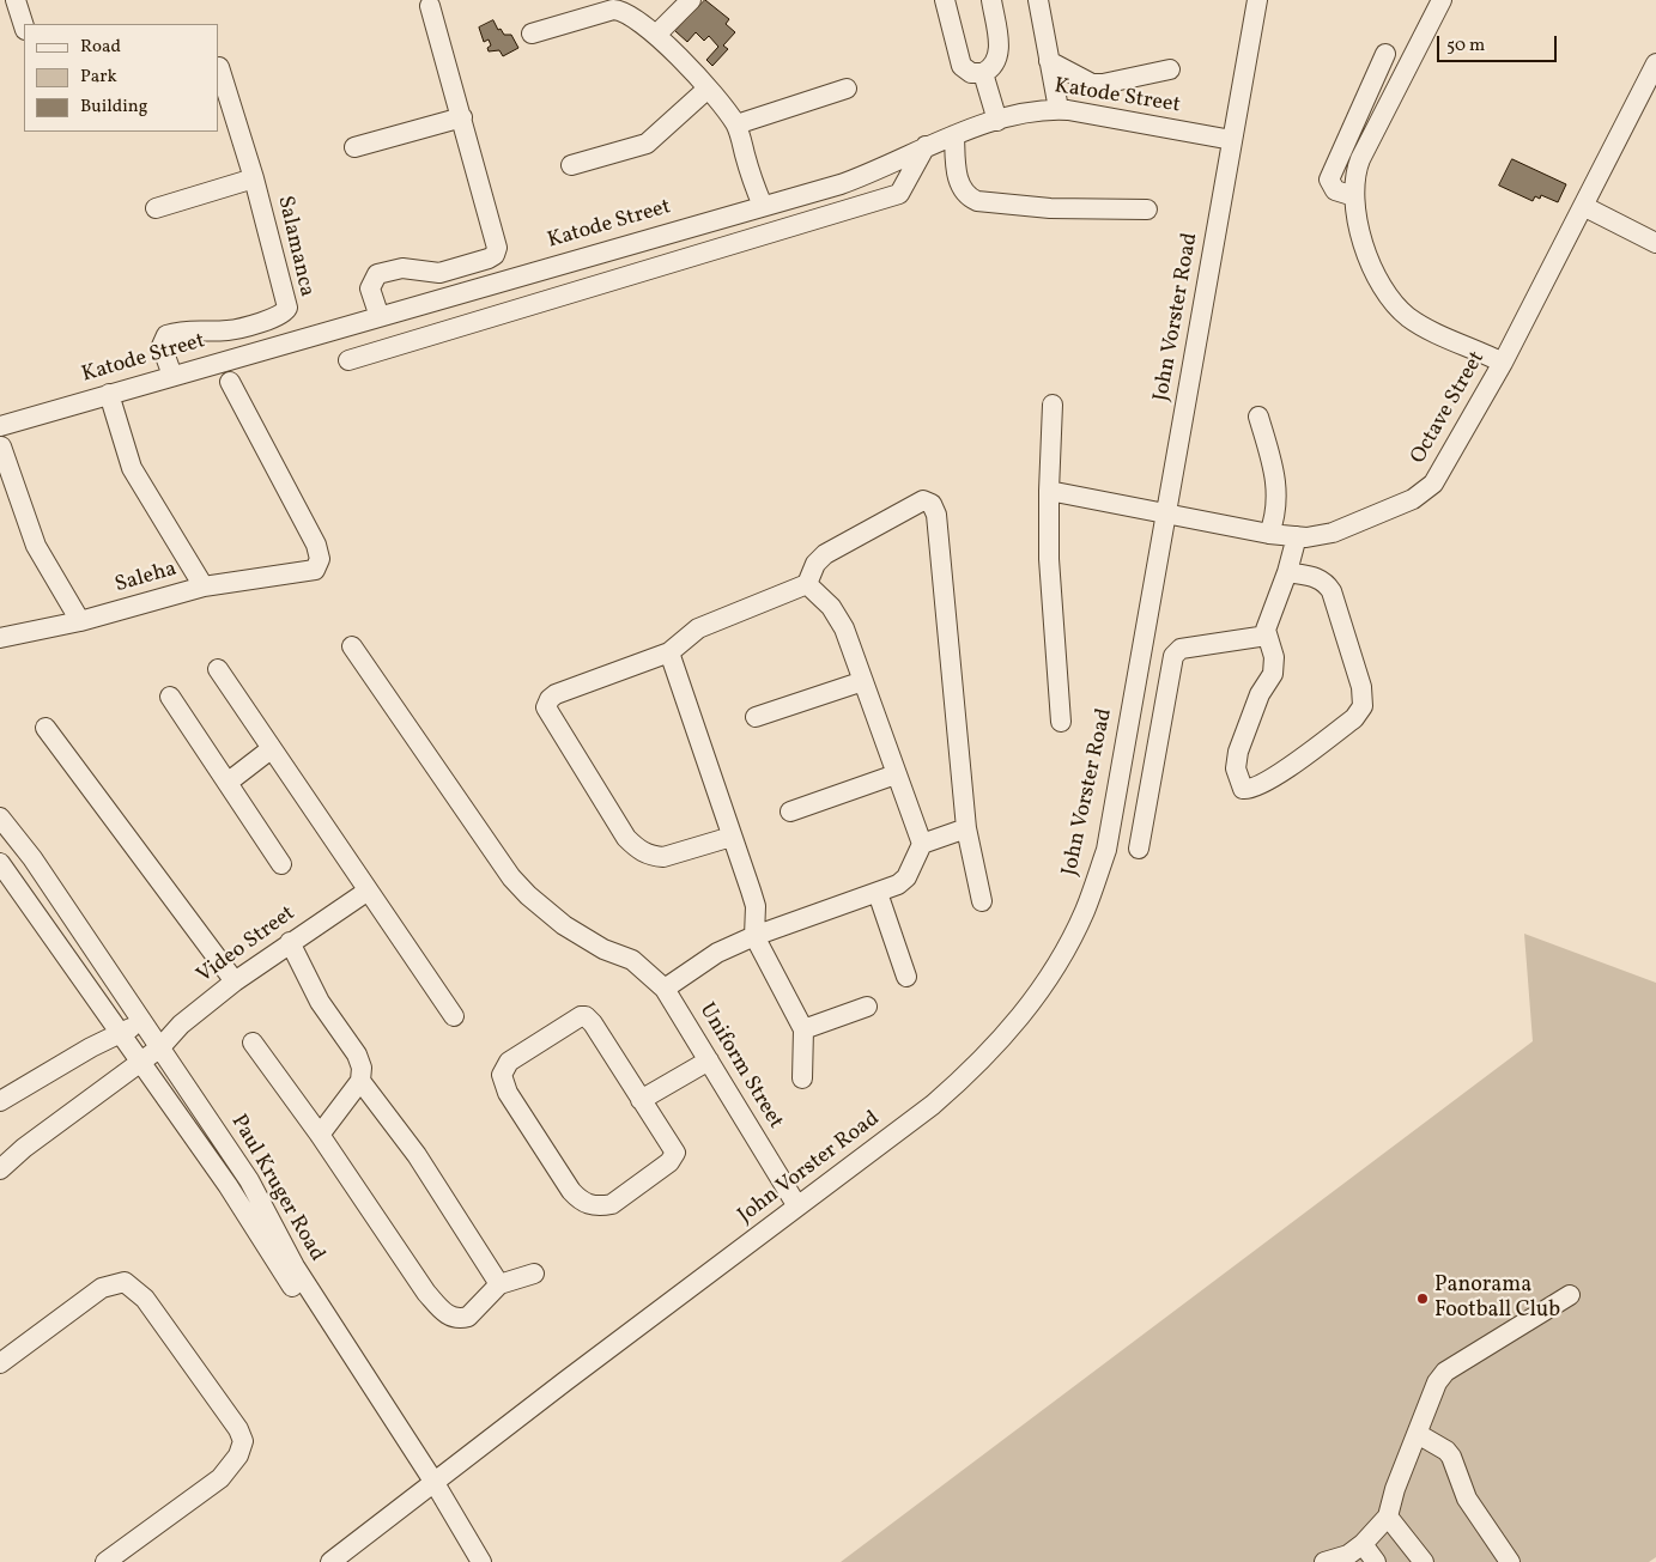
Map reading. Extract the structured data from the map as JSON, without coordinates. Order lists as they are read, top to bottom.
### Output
{
  "streets": {
    "street": [
      "Katode Street",
      "Salamanca",
      "John Vorster Road",
      "Octave Street",
      "Saleha",
      "Video Street",
      "Uniform Street",
      "Paul Kruger Road"
    ]
  },
  "crossings": [
    ["Katode Street", "Salamanca"],
    ["Katode Street", "John Vorster Road"],
    ["Katode Street", "Saleha"],
    ["John Vorster Road", "Octave Street"],
    ["John Vorster Road", "Uniform Street"],
    ["John Vorster Road", "Paul Kruger Road"],
    ["Video Street", "Paul Kruger Road"]
  ],
  "places": ["Panorama Football Club"],
  "legend": ["Road", "Park", "Building"],
  "scale_bar": "50 m"
}
